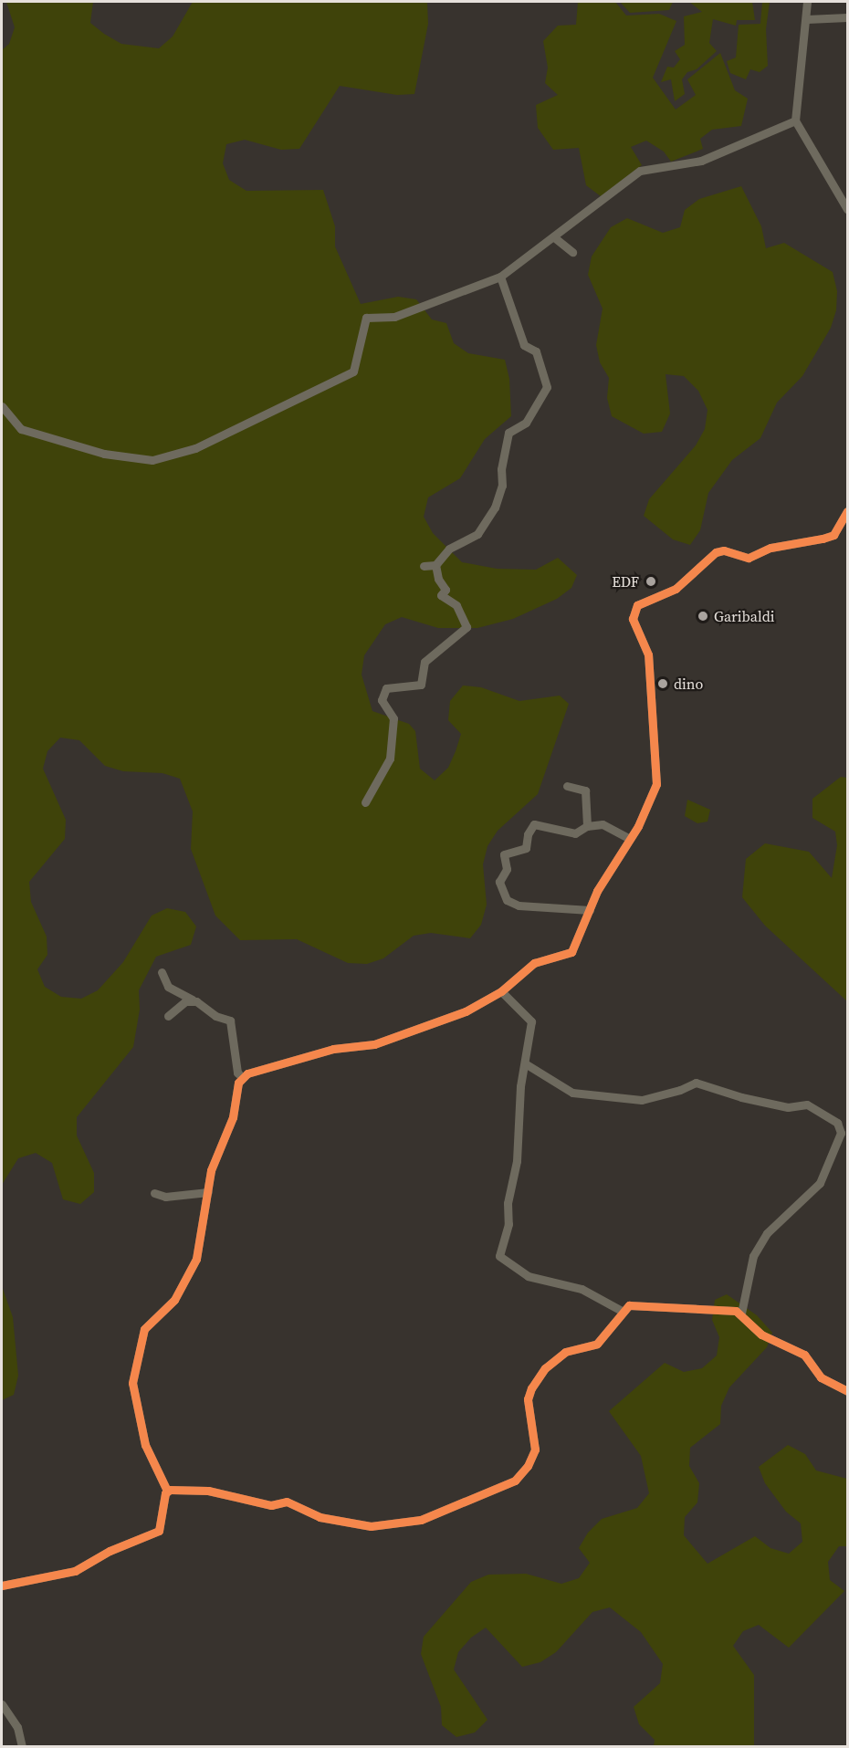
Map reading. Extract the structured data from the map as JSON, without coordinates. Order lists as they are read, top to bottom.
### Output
{
  "places": ["EDF", "Garibaldi", "dino"]
}
